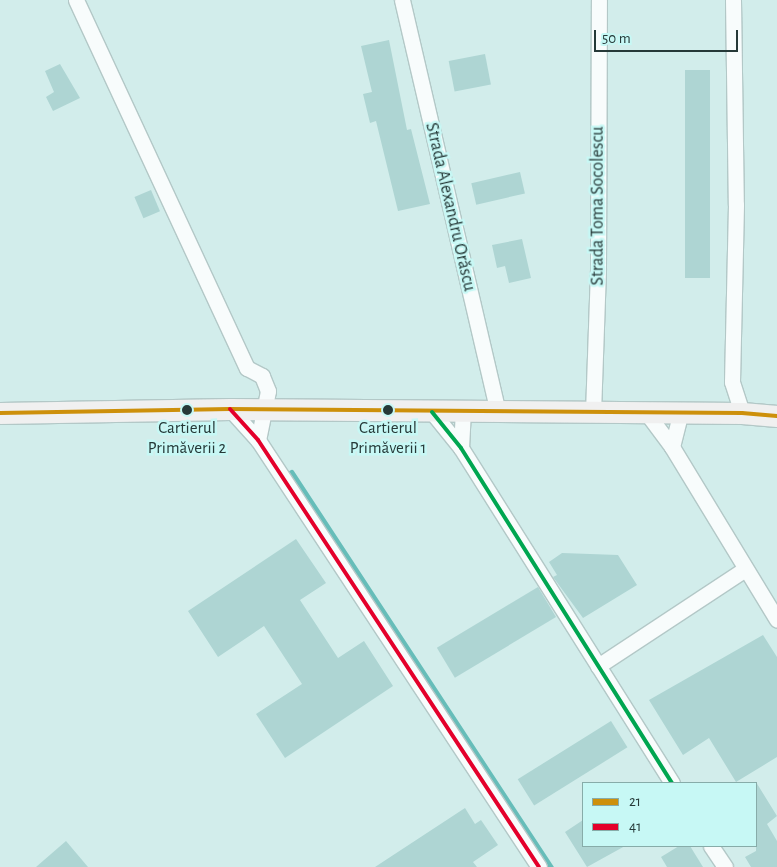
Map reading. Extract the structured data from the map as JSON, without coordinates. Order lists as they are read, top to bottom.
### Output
{
  "streets": {
    "street": ["Strada Toma Socolescu", "Strada Alexandru Orăscu"]
  },
  "places": ["Cartierul Primăverii 2", "Cartierul Primăverii 1"],
  "lines": ["transit line 21", "transit line 41"],
  "legend": ["21", "41"],
  "scale_bar": "50 m"
}
